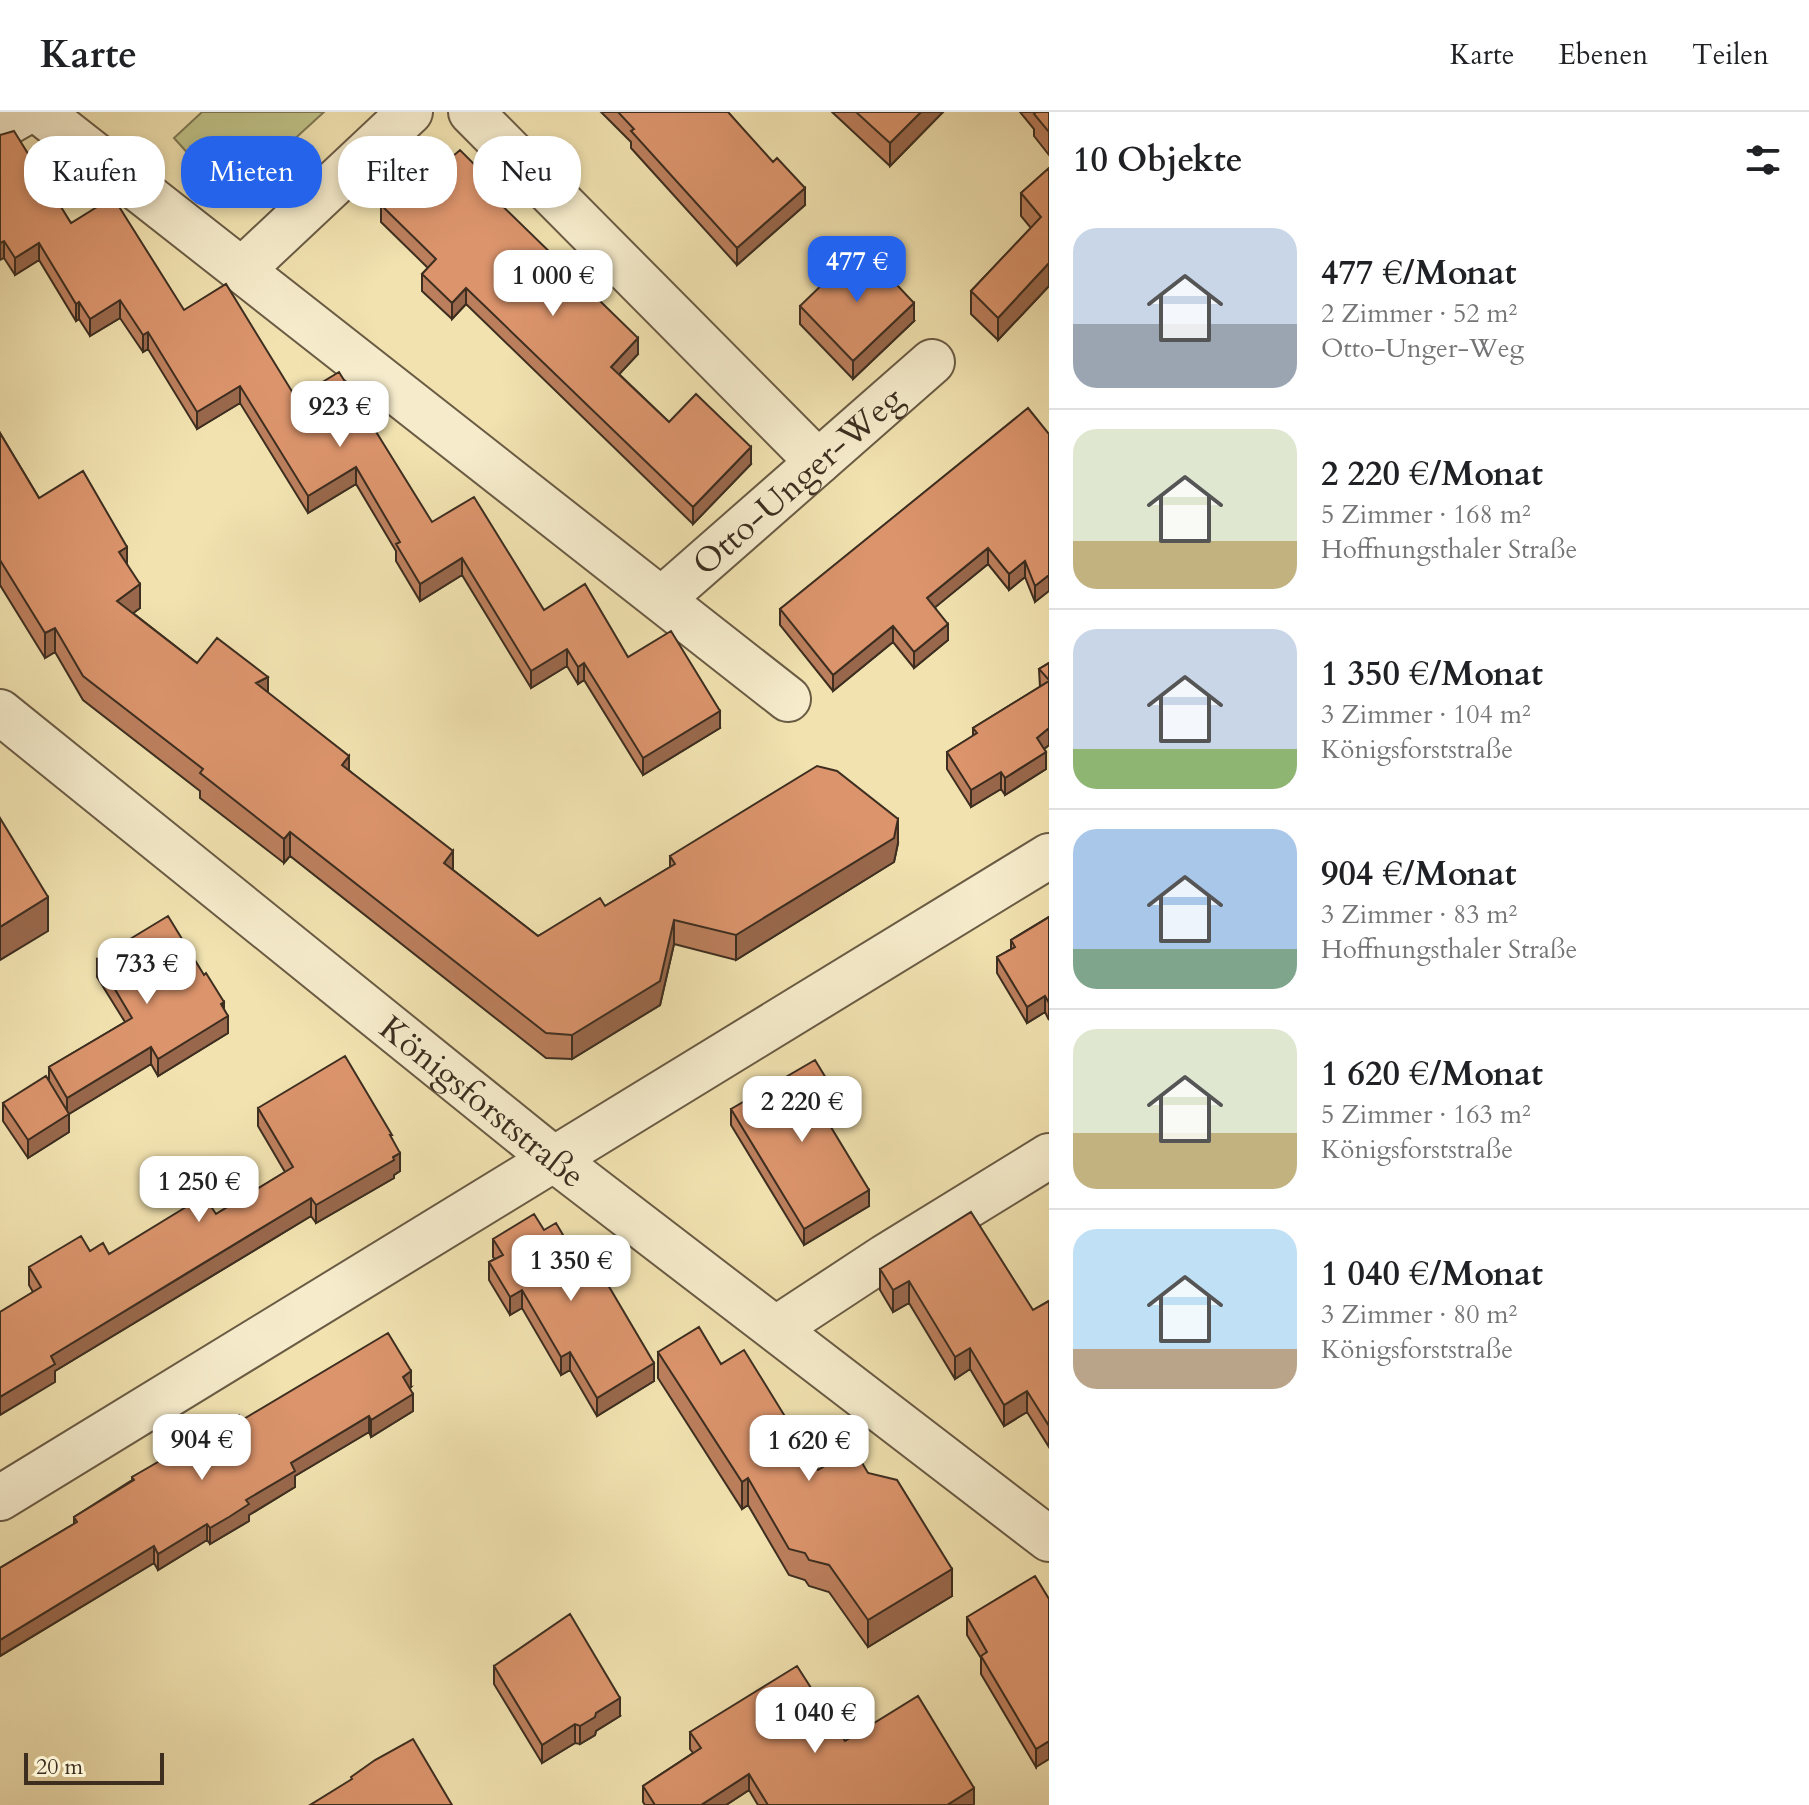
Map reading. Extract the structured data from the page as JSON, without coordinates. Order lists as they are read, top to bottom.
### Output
{
  "streets": {
    "street": ["Otto-Unger-Weg", "Königsforststraße"]
  },
  "scale_bar": "20 m",
  "page": {
    "header": "Karte",
    "nav": ["Karte", "Ebenen", "Teilen"],
    "heading": "10 Objekte",
    "chip": [
      "Kaufen",
      "Mieten",
      "Filter",
      "Neu"
    ],
    "list": [
      {
        "name": "477 €/Monat",
        "note": "2 Zimmer · 52 m² · Otto-Unger-Weg"
      },
      {
        "name": "2 220 €/Monat",
        "note": "5 Zimmer · 168 m² · Hoffnungsthaler Straße"
      },
      {
        "name": "1 350 €/Monat",
        "note": "3 Zimmer · 104 m² · Königsforststraße"
      },
      {
        "name": "904 €/Monat",
        "note": "3 Zimmer · 83 m² · Hoffnungsthaler Straße"
      },
      {
        "name": "1 620 €/Monat",
        "note": "5 Zimmer · 163 m² · Königsforststraße"
      },
      {
        "name": "1 040 €/Monat",
        "note": "3 Zimmer · 80 m² · Königsforststraße"
      }
    ],
    "price": [
      "477 €",
      "1 000 €",
      "923 €",
      "733 €",
      "2 220 €",
      "1 250 €",
      "1 350 €",
      "904 €",
      "1 620 €",
      "1 040 €"
    ],
    "scale": "20 m"
  }
}
